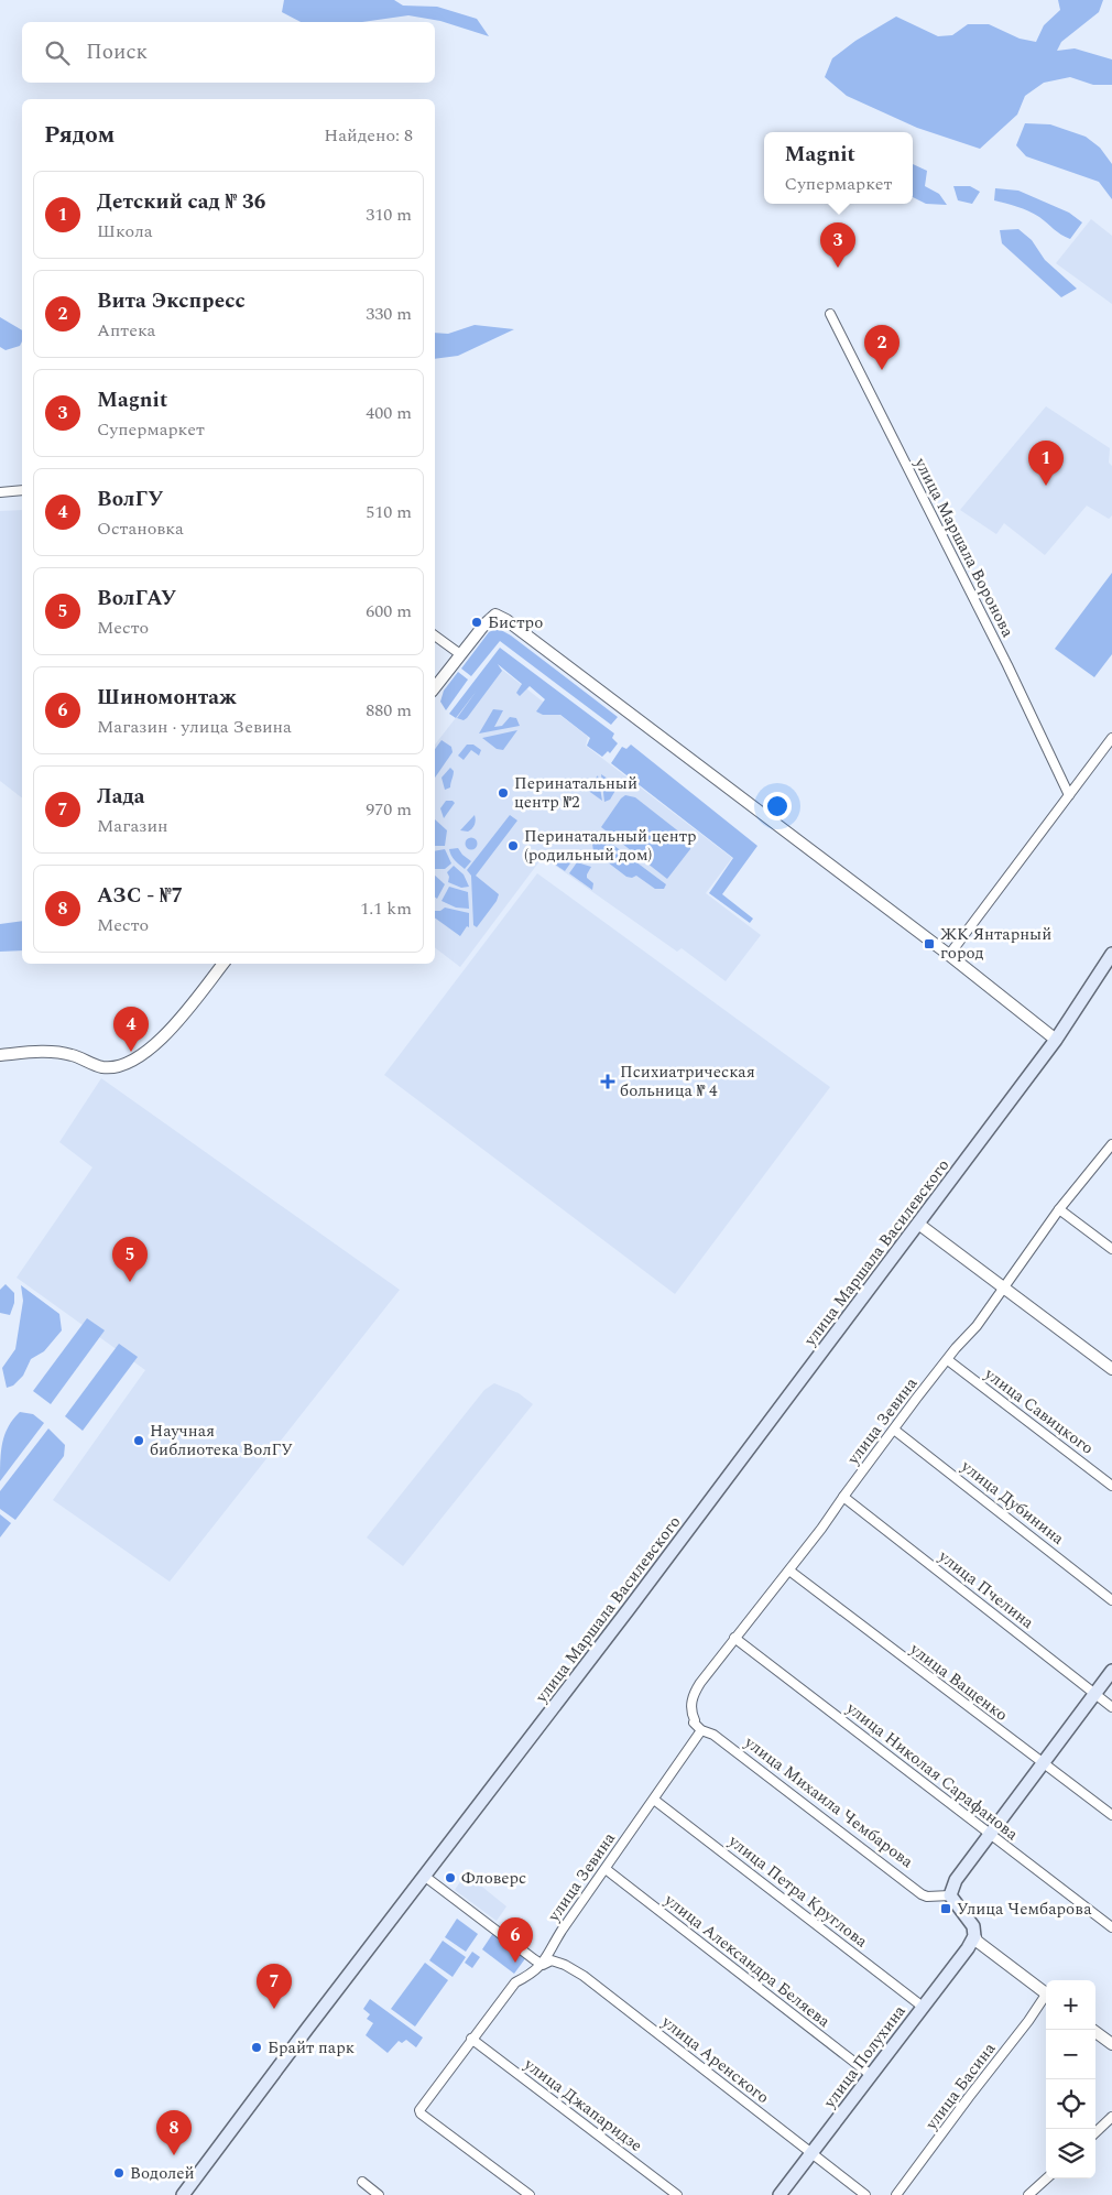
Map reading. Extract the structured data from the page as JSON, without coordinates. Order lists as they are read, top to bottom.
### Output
{
  "streets": {
    "main road": ["улица Маршала Василевского", "улица Полухина"],
    "street": [
      "улица Маршала Воронова",
      "улица Савицкого",
      "улица Зевина",
      "улица Дубинина",
      "улица Пчелина",
      "улица Ващенко",
      "улица Николая Сарафанова",
      "улица Михаила Чембарова",
      "улица Петра Круглова",
      "улица Александра Беляева",
      "улица Аренского",
      "улица Басина",
      "улица Джапаридзе"
    ]
  },
  "crossings": [
    ["улица Савицкого", "улица Зевина"],
    ["улица Зевина", "улица Дубинина"],
    ["улица Зевина", "улица Пчелина"],
    ["улица Зевина", "улица Ващенко"],
    ["улица Зевина", "улица Николая Сарафанова"],
    ["улица Зевина", "улица Михаила Чембарова"],
    ["улица Зевина", "улица Петра Круглова"],
    ["улица Зевина", "улица Александра Беляева"],
    ["улица Зевина", "улица Аренского"],
    ["улица Зевина", "улица Джапаридзе"],
    ["улица Петра Круглова", "улица Полухина"],
    ["улица Александра Беляева", "улица Полухина"],
    ["улица Полухина", "улица Аренского"]
  ],
  "places": {
    "other": [
      "Бистро",
      "Перинатальный центр №2",
      "Перинатальный центр (родильный дом)",
      "Научная библиотека ВолГУ",
      "Фловерс",
      "Брайт парк",
      "Водолей"
    ],
    "transit": ["ЖК Янтарный город", "Улица Чембарова"],
    "health": ["Психиатрическая больница № 4"]
  },
  "page": {
    "search": "Поиск",
    "heading": ["Рядом", "Найдено: 8"],
    "popup": ["Magnit", "Супермаркет"],
    "list": [
      {
        "mark": "1",
        "name": "Детский сад № 36",
        "note": "Школа",
        "value": "310 m"
      },
      {
        "mark": "2",
        "name": "Вита Экспресс",
        "note": "Аптека",
        "value": "330 m"
      },
      {
        "mark": "3",
        "name": "Magnit",
        "note": "Супермаркет",
        "value": "400 m"
      },
      {
        "mark": "4",
        "name": "ВолГУ",
        "note": "Остановка",
        "value": "510 m"
      },
      {
        "mark": "5",
        "name": "ВолГАУ",
        "note": "Место",
        "value": "600 m"
      },
      {
        "mark": "6",
        "name": "Шиномонтаж",
        "note": "Магазин · улица Зевина",
        "value": "880 m"
      },
      {
        "mark": "7",
        "name": "Лада",
        "note": "Магазин",
        "value": "970 m"
      },
      {
        "mark": "8",
        "name": "АЗС - №7",
        "note": "Место",
        "value": "1.1 km"
      }
    ],
    "pins": [
      "3",
      "2",
      "1",
      "4",
      "5",
      "6",
      "7",
      "8"
    ],
    "map_buttons": ["+", "−"]
  }
}
